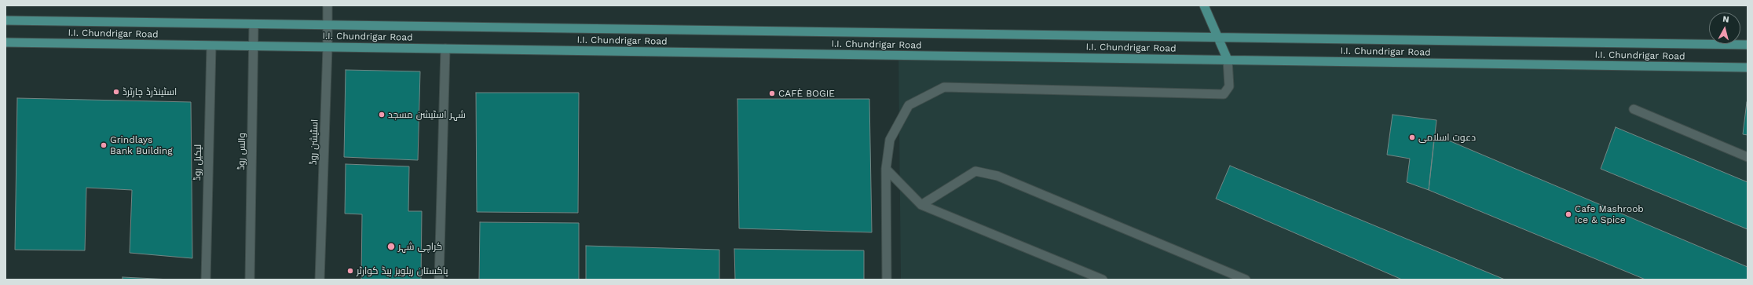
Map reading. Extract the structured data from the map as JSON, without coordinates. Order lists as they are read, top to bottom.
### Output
{
  "streets": {
    "main road": ["I.I. Chundrigar Road"],
    "street": ["اسٹیشن روڈ", "والس روڈ", "لیکیل روڈ"]
  },
  "crossings": [
    ["I.I. Chundrigar Road", "اسٹیشن روڈ"],
    ["I.I. Chundrigar Road", "والس روڈ"],
    ["I.I. Chundrigar Road", "لیکیل روڈ"]
  ],
  "places": [
    "اسٹینڈرڈ چارٹرڈ",
    "CAFÈ BOGIE",
    "شہر اسٹیشن مسجد",
    "دعوت اسلامی",
    "Grindlays Bank Building",
    "Cafe Mashroob Ice & Spice",
    "کراچی شہر",
    "پاکستان ریلویز ہیڈ کوارٹر"
  ],
  "north": "top"
}
